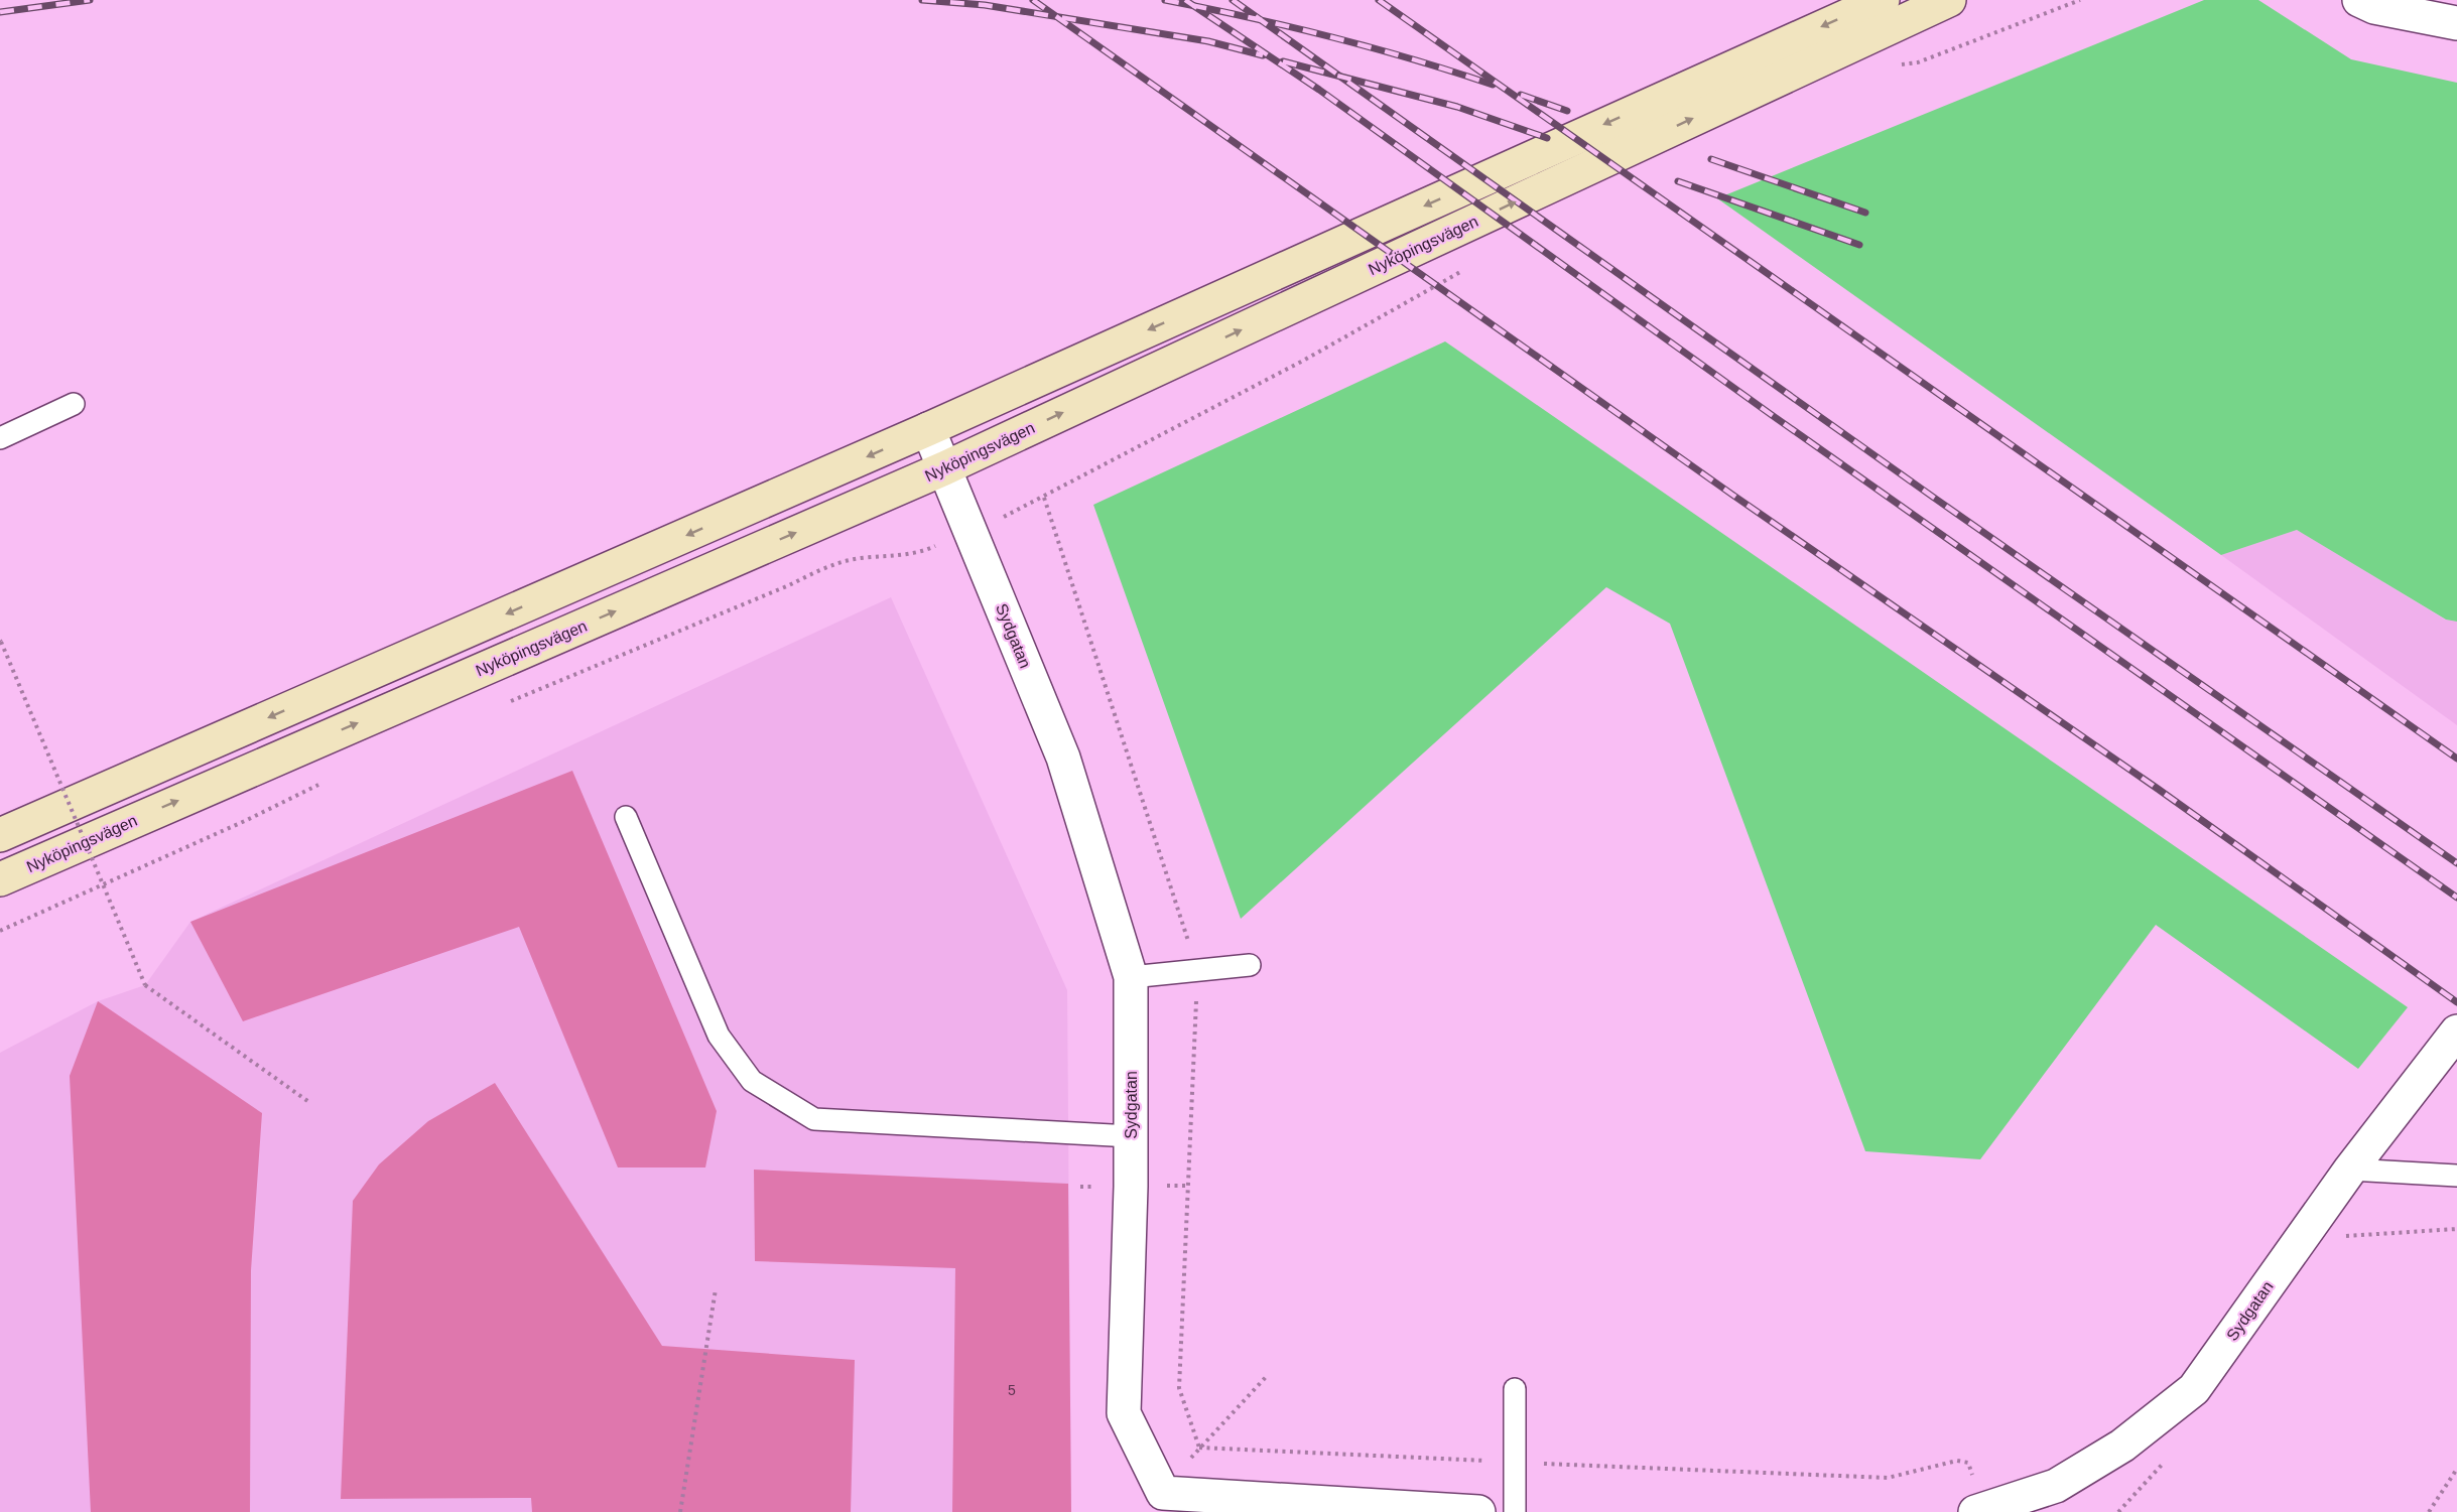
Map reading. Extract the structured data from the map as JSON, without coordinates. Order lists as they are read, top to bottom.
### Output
{
  "streets": {
    "main road": ["Nyköpingsvägen"],
    "street": ["Sydgatan"]
  },
  "crossings": [
    ["Nyköpingsvägen", "Sydgatan"]
  ],
  "house_numbers": ["5"]
}
